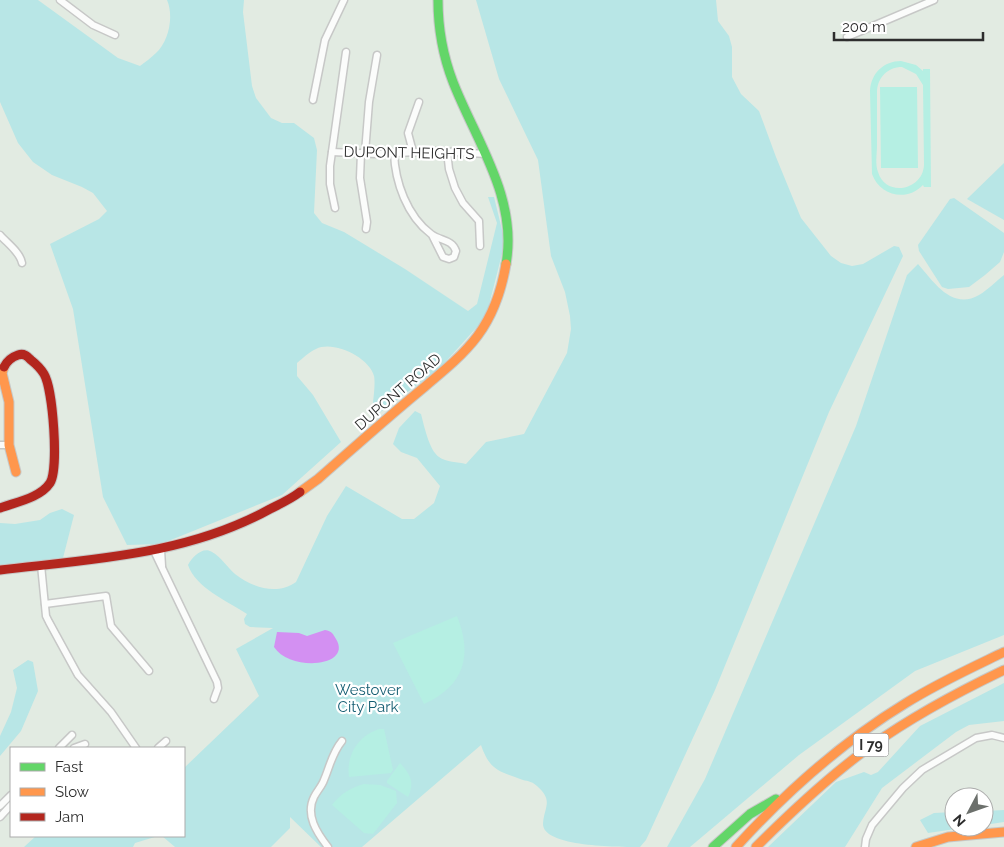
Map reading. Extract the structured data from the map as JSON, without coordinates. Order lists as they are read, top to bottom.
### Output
{
  "streets": {
    "main road": ["DUPONT ROAD", "I 79"],
    "street": ["DUPONT HEIGHTS"]
  },
  "crossings": [
    ["DUPONT HEIGHTS", "DUPONT ROAD"]
  ],
  "parks": ["Westover City Park"],
  "legend": ["Fast", "Slow", "Jam"],
  "scale_bar": "200 m",
  "north": "bottom left"
}
